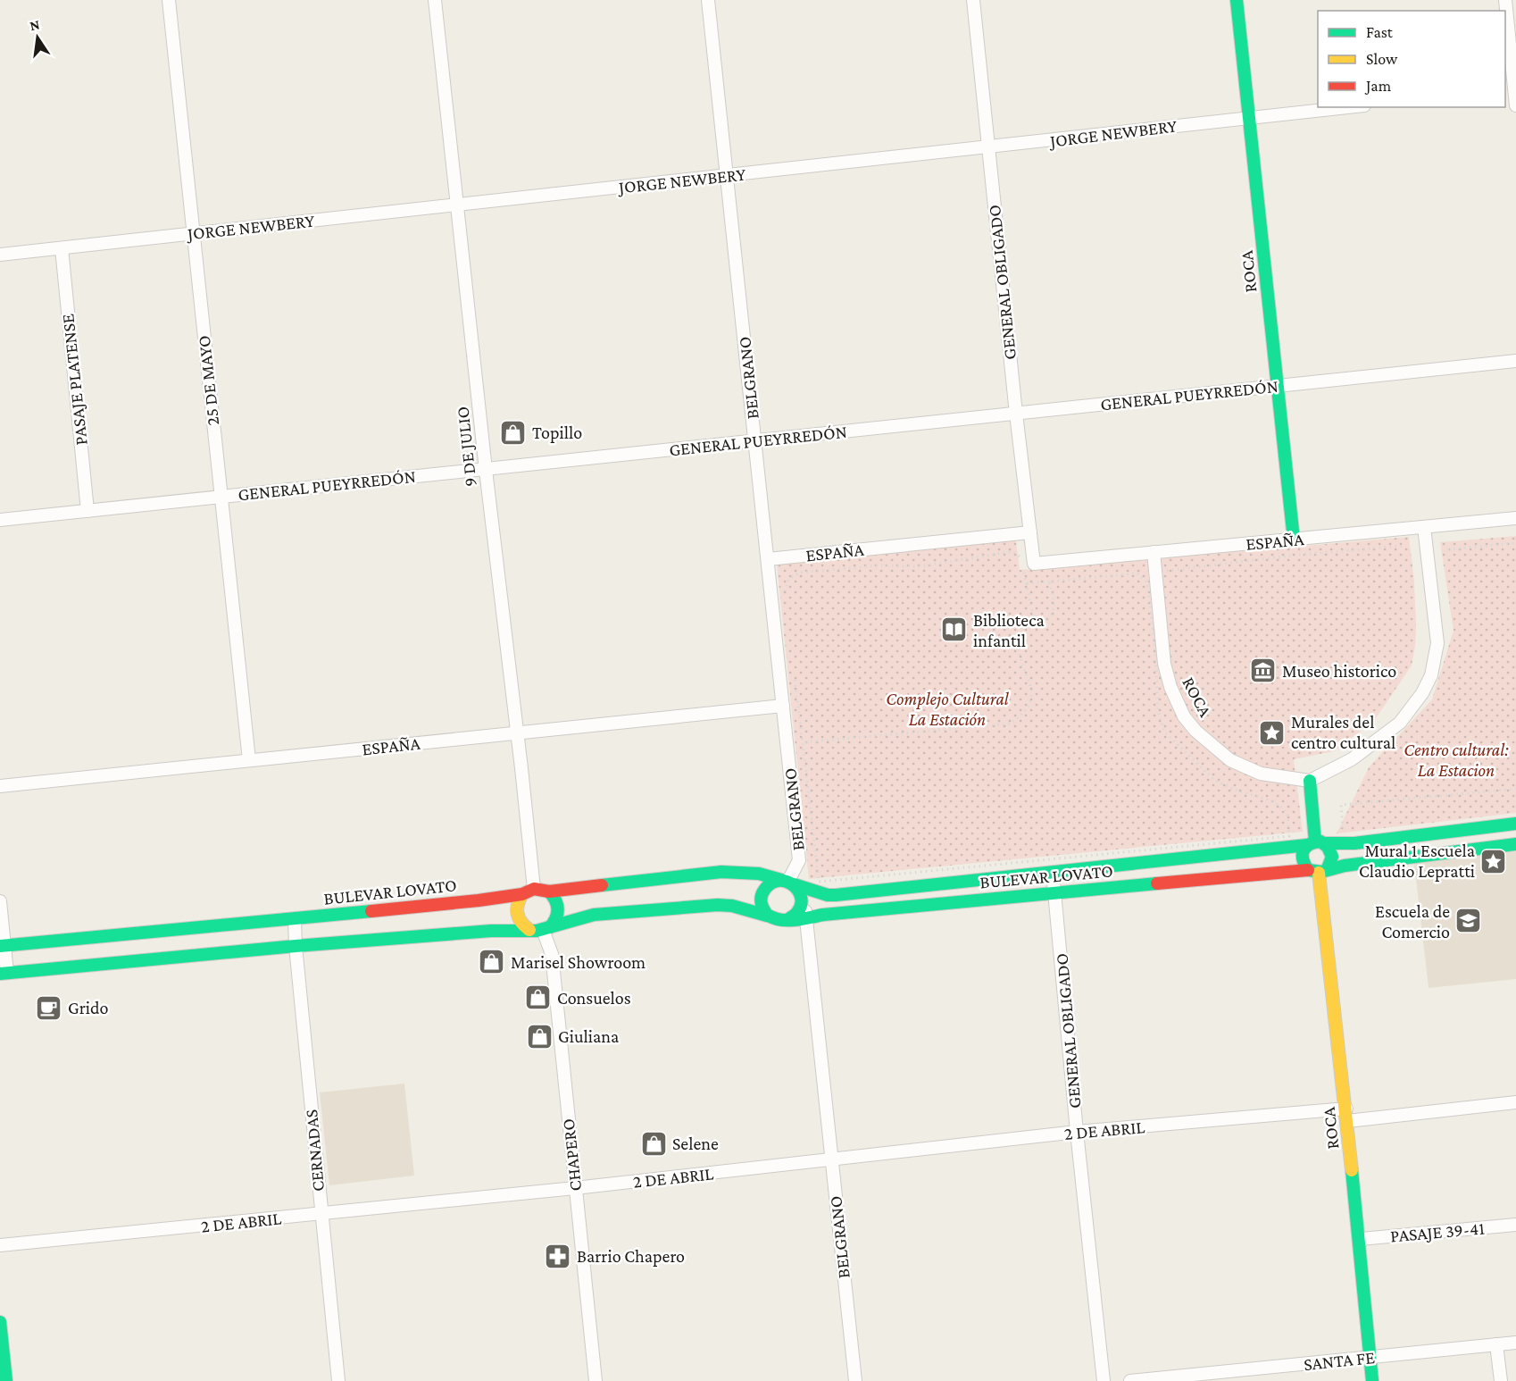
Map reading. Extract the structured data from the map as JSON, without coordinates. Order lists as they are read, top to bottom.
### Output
{
  "streets": {
    "main road": ["ROCA", "9 DE JULIO", "BULEVAR LOVATO"],
    "street": [
      "JORGE NEWBERY",
      "GENERAL OBLIGADO",
      "BELGRANO",
      "PASAJE PLATENSE",
      "25 DE MAYO",
      "GENERAL PUEYRREDÓN",
      "ESPAÑA",
      "2 DE ABRIL",
      "CERNADAS",
      "CHAPERO",
      "PASAJE 39-41",
      "SANTA FE"
    ]
  },
  "crossings": [
    ["JORGE NEWBERY", "ROCA"],
    ["JORGE NEWBERY", "GENERAL OBLIGADO"],
    ["JORGE NEWBERY", "BELGRANO"],
    ["JORGE NEWBERY", "PASAJE PLATENSE"],
    ["JORGE NEWBERY", "25 DE MAYO"],
    ["JORGE NEWBERY", "9 DE JULIO"],
    ["ROCA", "GENERAL PUEYRREDÓN"],
    ["ROCA", "ESPAÑA"],
    ["ROCA", "BULEVAR LOVATO"],
    ["ROCA", "2 DE ABRIL"],
    ["ROCA", "PASAJE 39-41"],
    ["ROCA", "SANTA FE"],
    ["GENERAL OBLIGADO", "GENERAL PUEYRREDÓN"],
    ["GENERAL OBLIGADO", "ESPAÑA"],
    ["GENERAL OBLIGADO", "BULEVAR LOVATO"],
    ["GENERAL OBLIGADO", "2 DE ABRIL"],
    ["BELGRANO", "GENERAL PUEYRREDÓN"],
    ["BELGRANO", "ESPAÑA"],
    ["BELGRANO", "BULEVAR LOVATO"],
    ["BELGRANO", "2 DE ABRIL"],
    ["PASAJE PLATENSE", "GENERAL PUEYRREDÓN"],
    ["25 DE MAYO", "GENERAL PUEYRREDÓN"],
    ["25 DE MAYO", "ESPAÑA"],
    ["GENERAL PUEYRREDÓN", "9 DE JULIO"],
    ["9 DE JULIO", "ESPAÑA"],
    ["9 DE JULIO", "BULEVAR LOVATO"],
    ["9 DE JULIO", "CHAPERO"],
    ["BULEVAR LOVATO", "CERNADAS"],
    ["BULEVAR LOVATO", "CHAPERO"],
    ["2 DE ABRIL", "CERNADAS"],
    ["2 DE ABRIL", "CHAPERO"]
  ],
  "parks": ["Complejo Cultural La Estación", "Centro cultural: La Estacion"],
  "places": {
    "shop": [
      "Topillo",
      "Marisel Showroom",
      "Consuelos",
      "Giuliana",
      "Selene"
    ],
    "library": ["Biblioteca infantil"],
    "museum": ["Museo historico"],
    "place": ["Murales del centro cultural", "Mural 1 Escuela Claudio Lepratti"],
    "school or university": ["Escuela de Comercio"],
    "cafe": ["Grido"],
    "pharmacy": ["Barrio Chapero"]
  },
  "legend": ["Fast", "Slow", "Jam"],
  "north": "top"
}
